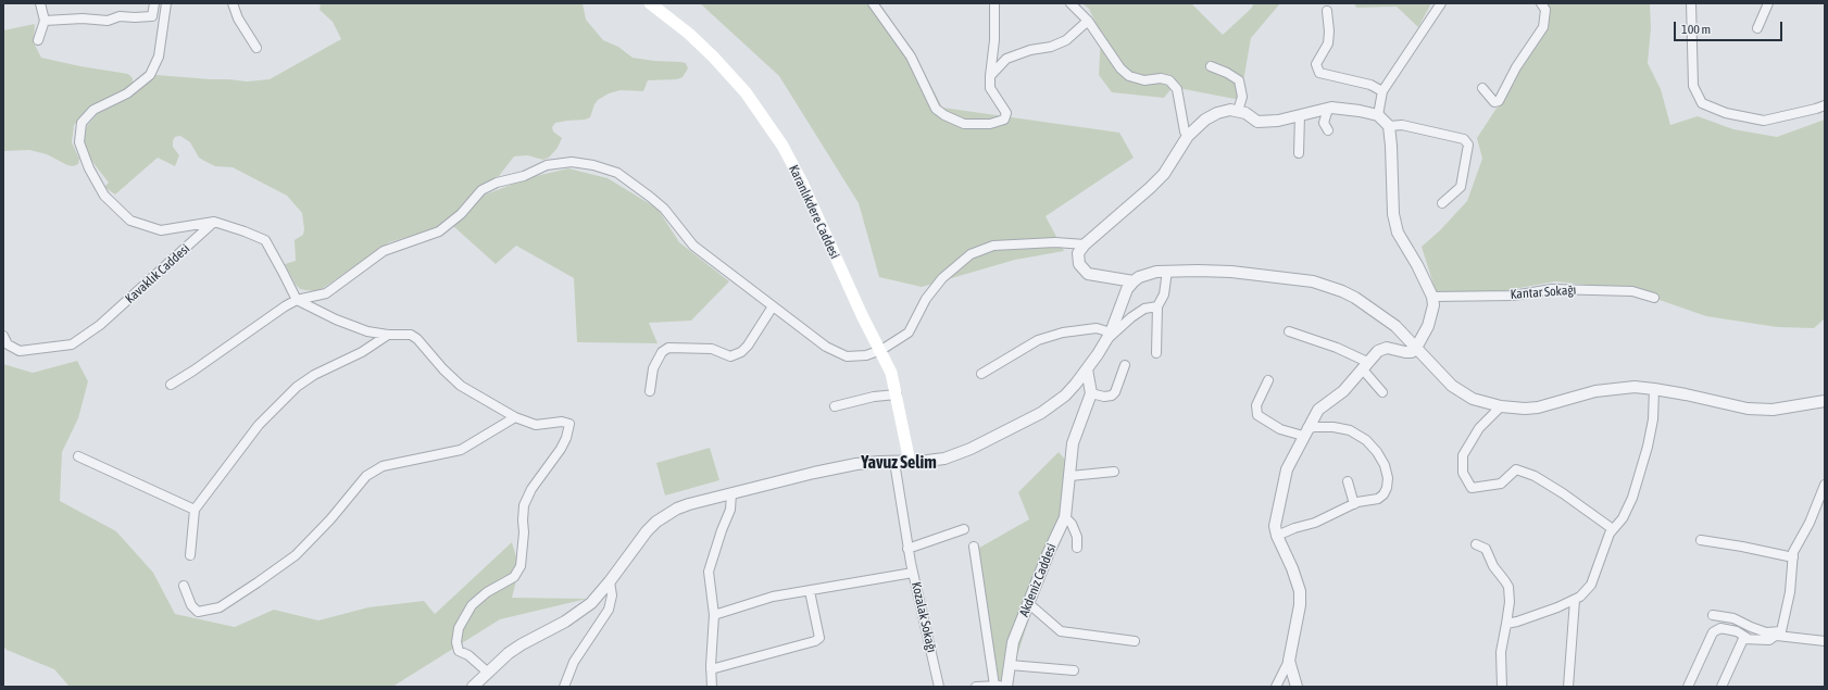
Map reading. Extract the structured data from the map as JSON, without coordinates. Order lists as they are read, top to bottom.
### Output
{
  "streets": {
    "main road": ["Karanlıkdere Caddesi"],
    "street": [
      "Kavaklık Caddesi",
      "Kantar Sokağı",
      "Akdeniz Caddesi",
      "Kozalak Sokağı"
    ]
  },
  "districts": ["Yavuz Selim"],
  "scale_bar": "100 m"
}
